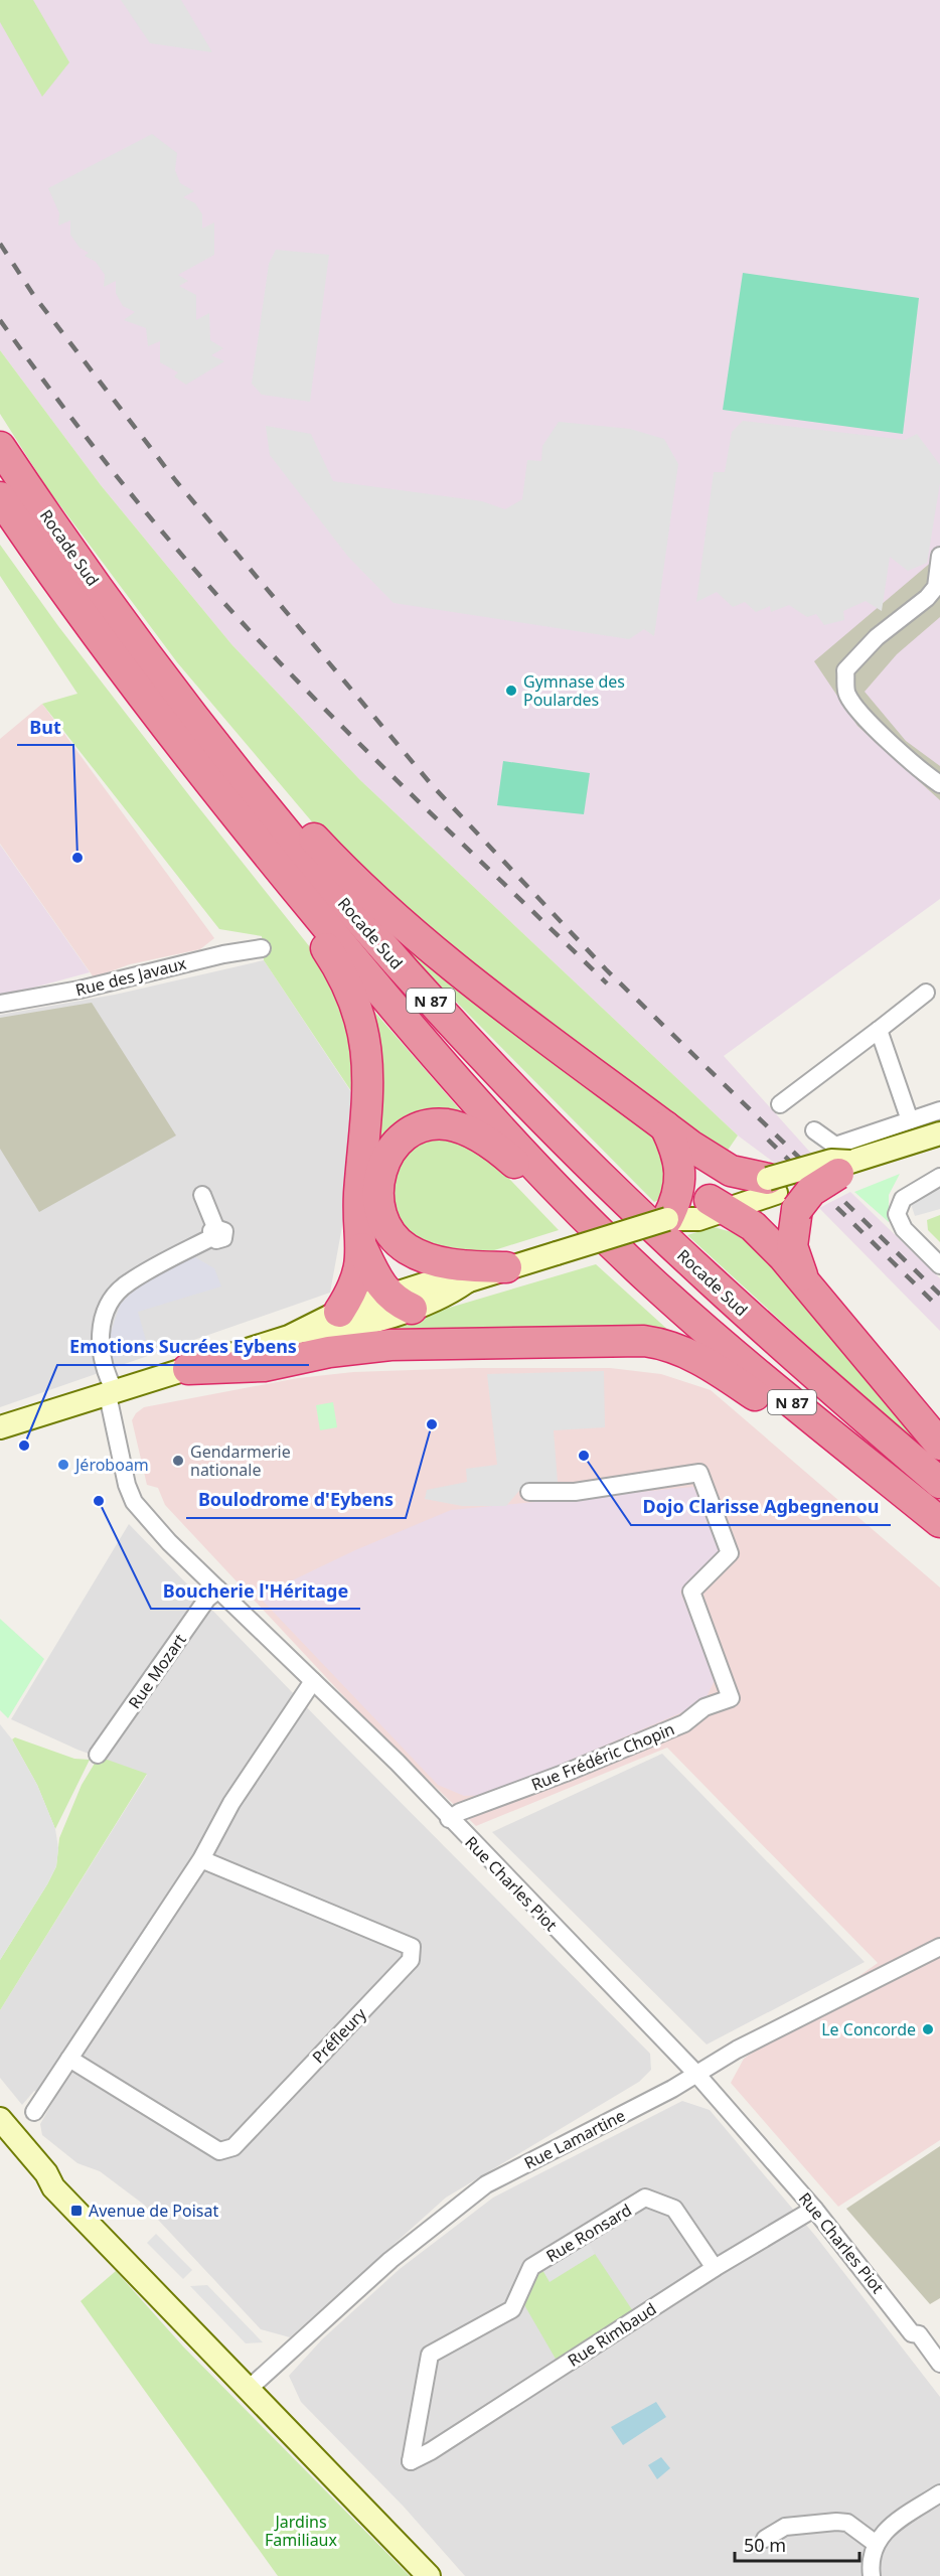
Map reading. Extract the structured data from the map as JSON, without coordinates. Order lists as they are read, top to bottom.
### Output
{
  "streets": {
    "highway": ["Rocade Sud", "N 87"],
    "street": [
      "Rue des Javaux",
      "Rue Mozart",
      "Rue Frédéric Chopin",
      "Rue Charles Piot",
      "Préfleury",
      "Rue Lamartine",
      "Rue Ronsard",
      "Rue Rimbaud"
    ]
  },
  "crossings": [
    ["Rocade Sud", "N 87"],
    ["Rue Mozart", "Rue Charles Piot"],
    ["Rue Frédéric Chopin", "Rue Charles Piot"],
    ["Rue Charles Piot", "Rue Lamartine"],
    ["Rue Charles Piot", "Rue Rimbaud"],
    ["Rue Ronsard", "Rue Rimbaud"]
  ],
  "parks": ["Jardins Familiaux"],
  "places": {
    "other": [
      "Gymnase des Poulardes",
      "But",
      "Boulodrome d'Eybens",
      "Emotions Sucrées Eybens",
      "Dojo Clarisse Agbegnenou",
      "Gendarmerie nationale",
      "Jéroboam",
      "Boucherie l'Héritage",
      "Le Concorde"
    ],
    "transit": ["Avenue de Poisat"]
  },
  "scale_bar": "50 m"
}
